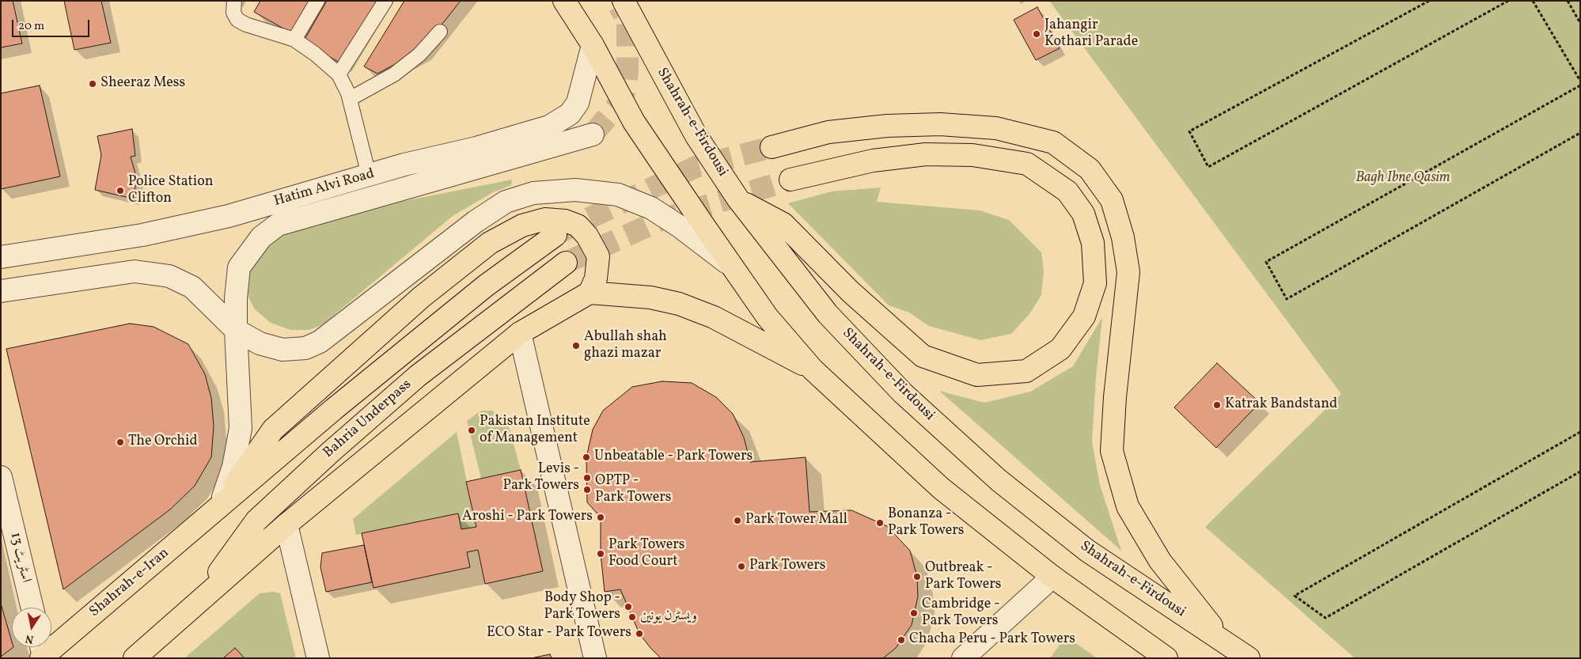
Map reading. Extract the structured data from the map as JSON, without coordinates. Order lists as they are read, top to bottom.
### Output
{
  "streets": {
    "main road": ["Shahrah-e-Firdousi", "Bahria Underpass", "Shahrah-e-Iran"],
    "street": ["Hatim Alvi Road", "اسٹریٹ 13"]
  },
  "crossings": [
    ["Bahria Underpass", "Shahrah-e-Iran"]
  ],
  "parks": ["Bagh Ibne Qasim"],
  "places": [
    "Jahangir Kothari Parade",
    "Sheeraz Mess",
    "Police Station Clifton",
    "Abullah shah ghazi mazar",
    "Katrak Bandstand",
    "Pakistan Institute of Management",
    "The Orchid",
    "Unbeatable - Park Towers",
    "Levis - Park Towers",
    "OPTP - Park Towers",
    "Aroshi - Park Towers",
    "Park Tower Mall",
    "Bonanza - Park Towers",
    "Park Towers Food Court",
    "Park Towers",
    "Outbreak - Park Towers",
    "Body Shop - Park Towers",
    "Cambridge - Park Towers",
    "ویسٹرن یونین",
    "ECO Star - Park Towers",
    "Chacha Peru - Park Towers"
  ],
  "scale_bar": "20 m",
  "north": "bottom"
}
